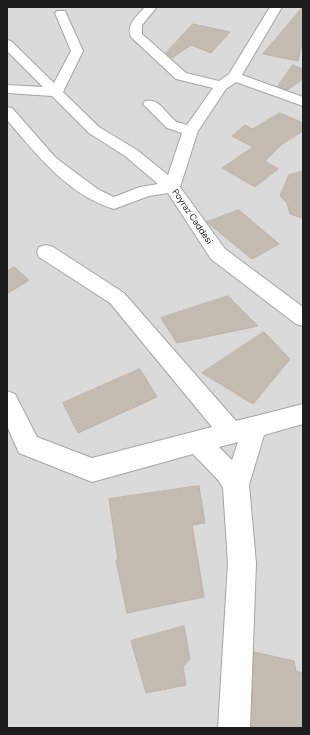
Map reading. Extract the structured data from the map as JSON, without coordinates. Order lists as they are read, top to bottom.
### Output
{
  "streets": {
    "street": ["Poyraz Caddesi"]
  }
}
